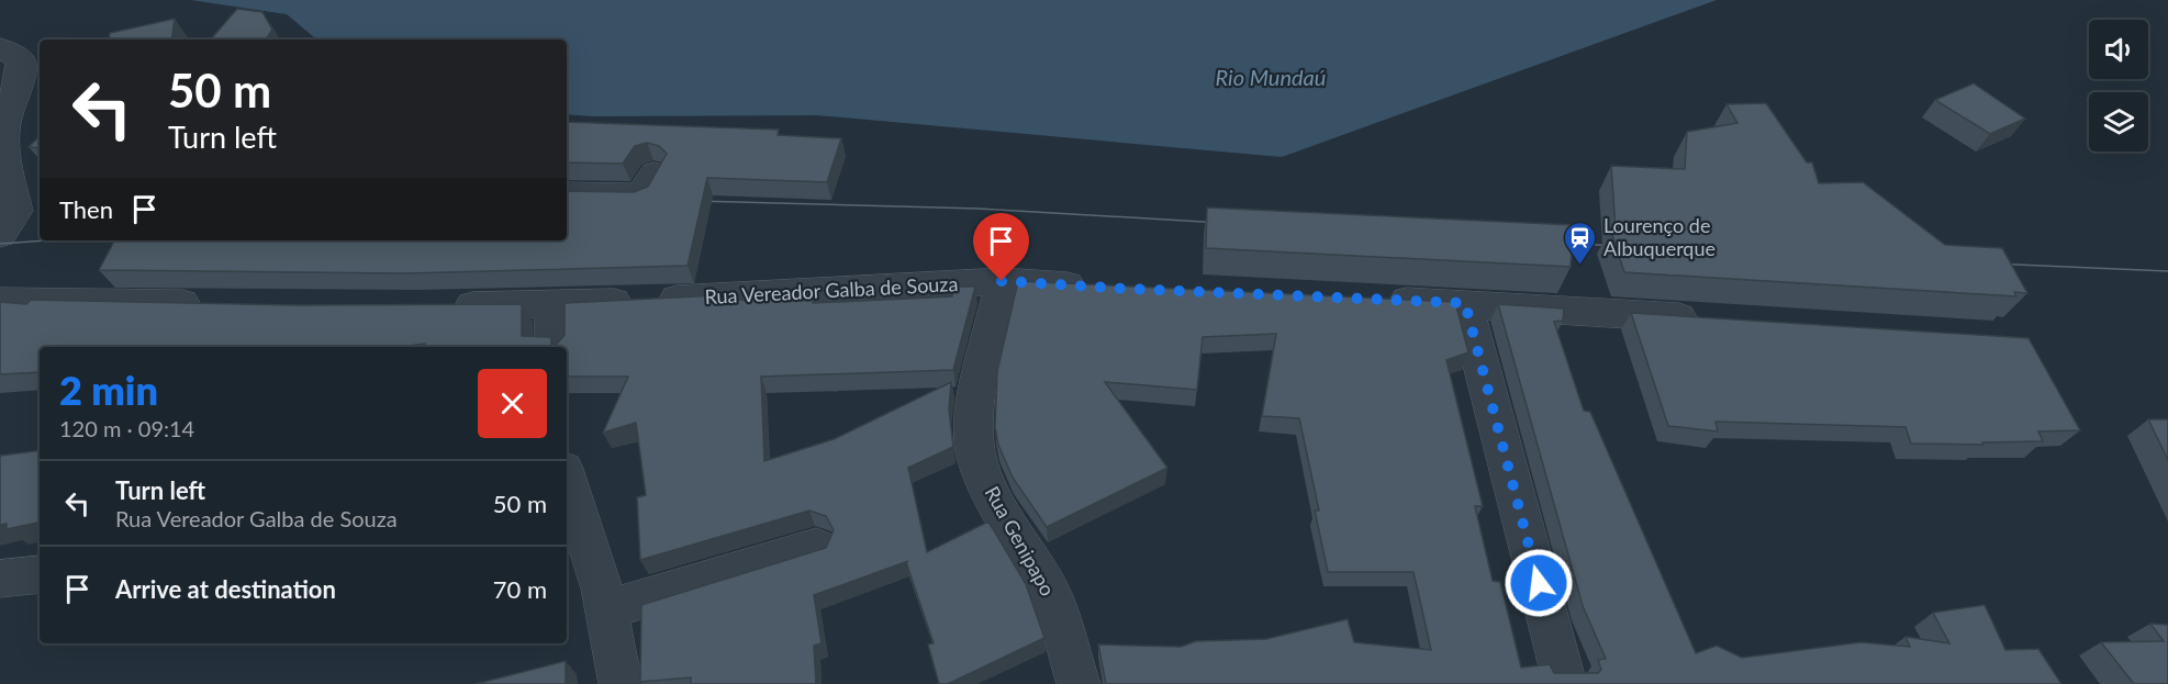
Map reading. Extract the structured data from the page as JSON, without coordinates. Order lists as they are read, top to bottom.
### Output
{
  "streets": {
    "street": ["Rua Vereador Galba de Souza", "Rua Genipapo"]
  },
  "crossings": [
    ["Rua Vereador Galba de Souza", "Rua Genipapo"]
  ],
  "water": ["Rio Mundaú"],
  "places": {
    "station": ["Lourenço de Albuquerque"]
  },
  "page": {
    "turn": ["50 m", "Turn left"],
    "then": "Then",
    "heading": ["2 min", "120 m · 09:14"],
    "list": [
      {
        "name": "Turn left",
        "note": "Rua Vereador Galba de Souza",
        "value": "50 m"
      },
      {
        "name": "Arrive at destination",
        "value": "70 m"
      }
    ]
  }
}
